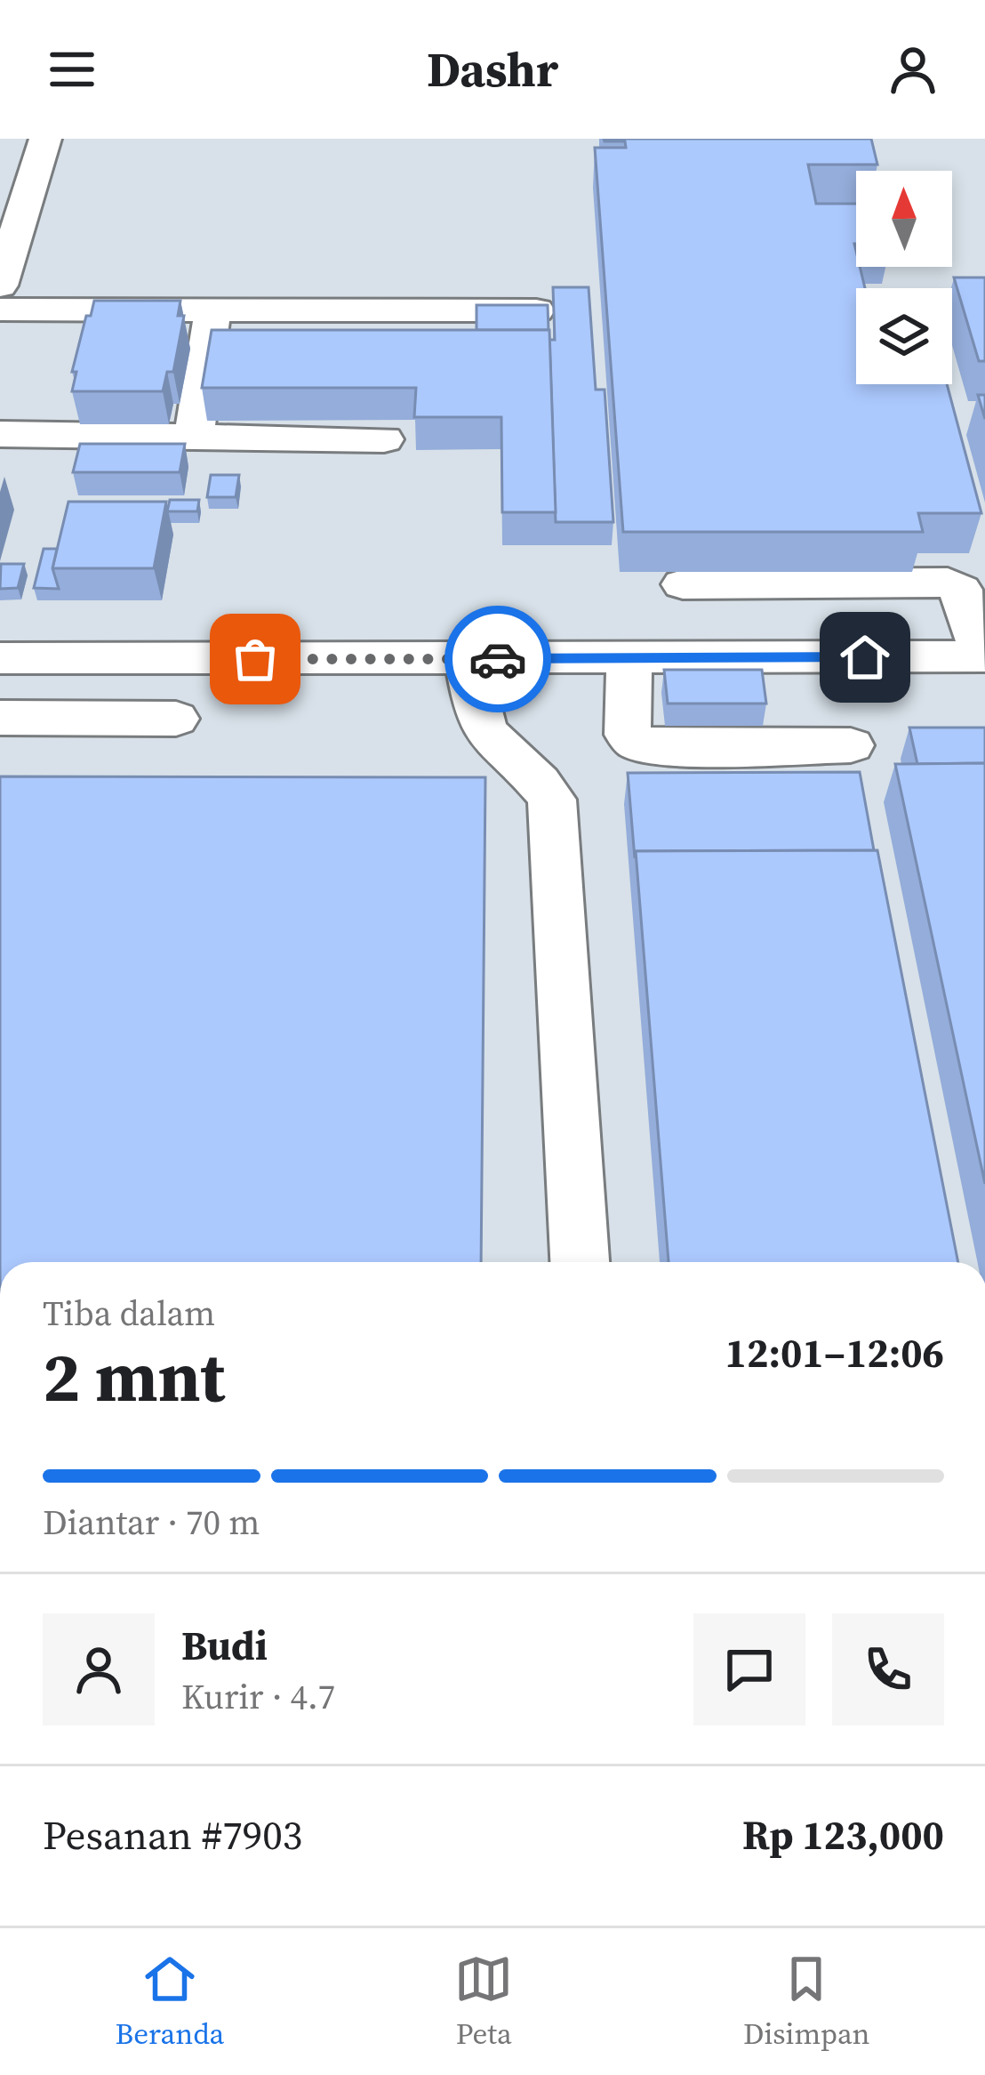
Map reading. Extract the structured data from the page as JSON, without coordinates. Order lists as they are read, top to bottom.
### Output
{
  "north": "top",
  "page": {
    "header": "Dashr",
    "heading": ["2 mnt", "Tiba dalam", "12:01–12:06"],
    "panel": [
      "Budi",
      "Kurir · 4.7",
      "Pesanan #7903",
      "Rp 123,000"
    ],
    "bar": "Diantar · 70 m",
    "tabs": ["Beranda", "Peta", "Disimpan"]
  }
}
